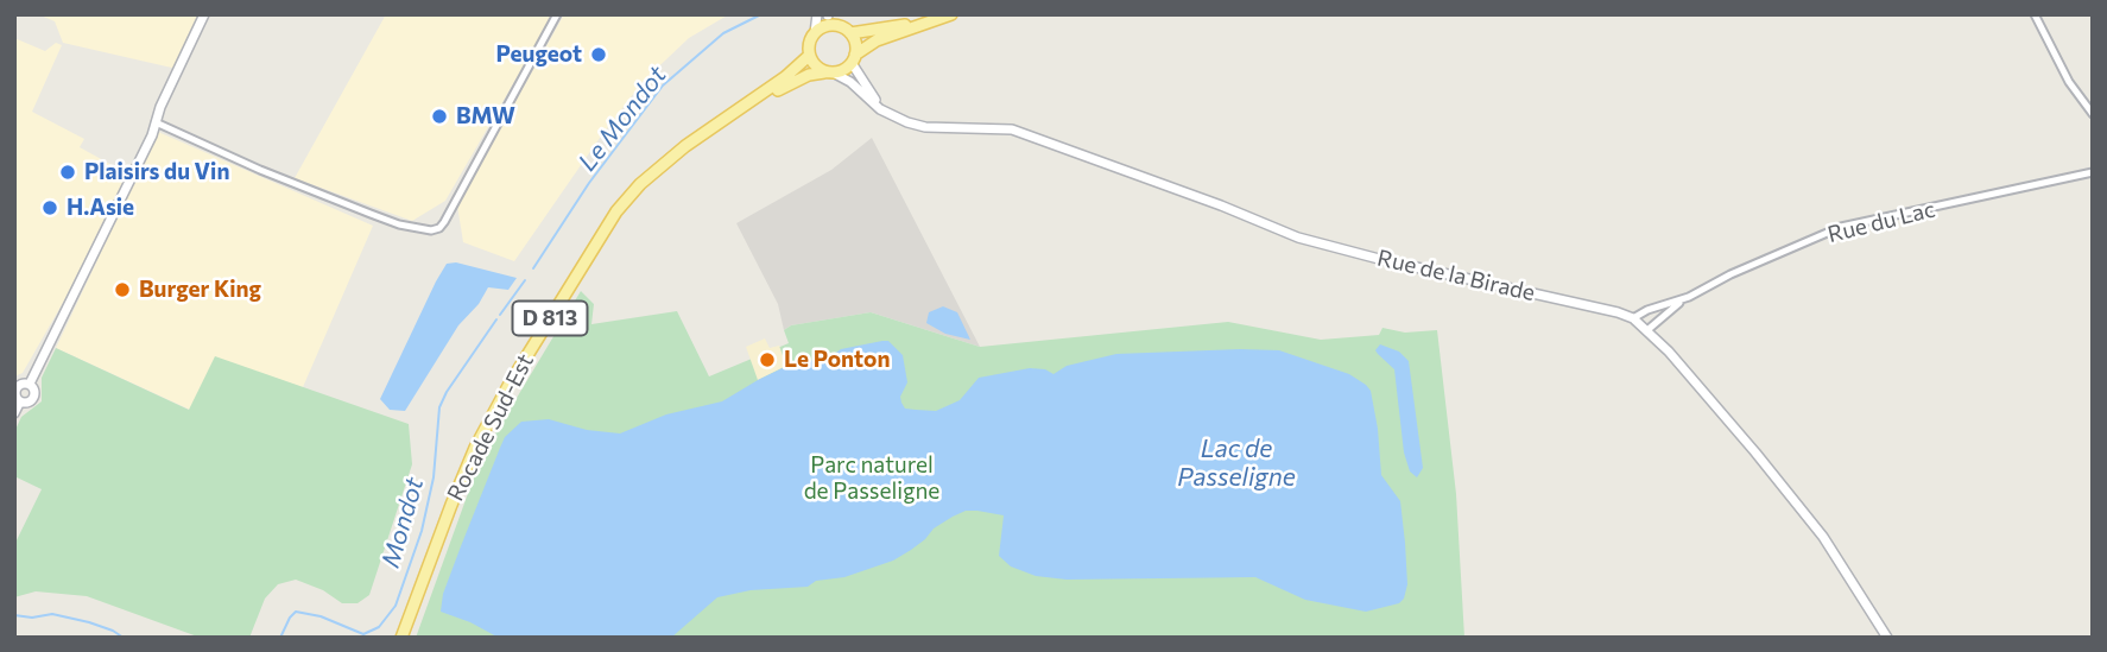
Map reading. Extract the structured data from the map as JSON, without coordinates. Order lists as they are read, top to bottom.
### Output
{
  "streets": {
    "main road": ["D 813", "Rocade Sud-Est"],
    "street": ["Rue du Lac", "Rue de la Birade"]
  },
  "crossings": [
    ["Rue du Lac", "Rue de la Birade"],
    ["Rue de la Birade", "Rocade Sud-Est"]
  ],
  "water": ["Le Mondot", "Lac de Passeligne", "Mondot"],
  "parks": ["Parc naturel de Passeligne"],
  "places": [
    "Peugeot",
    "BMW",
    "Plaisirs du Vin",
    "H.Asie",
    "Burger King",
    "Le Ponton"
  ]
}
